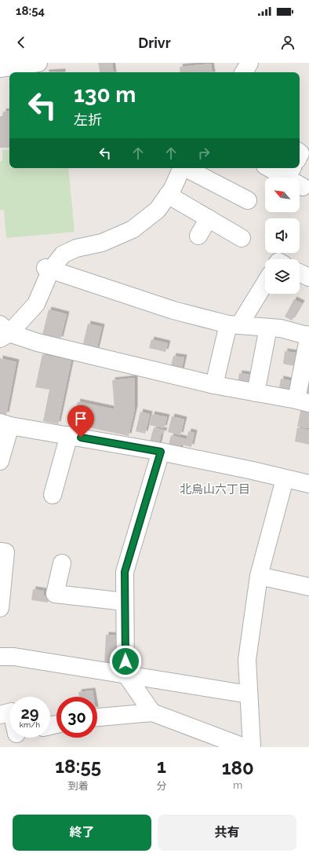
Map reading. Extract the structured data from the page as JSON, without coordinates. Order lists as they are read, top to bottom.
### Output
{
  "districts": ["北烏山六丁目"],
  "north": "top left",
  "page": {
    "status": "18:54",
    "header": "Drivr",
    "turn": ["130 m", "左折"],
    "speed": "29 km/h",
    "limit": "30",
    "eta": [
      "18:55",
      "到着",
      "1",
      "分",
      "180",
      "m"
    ],
    "buttons": ["終了", "共有"]
  }
}
